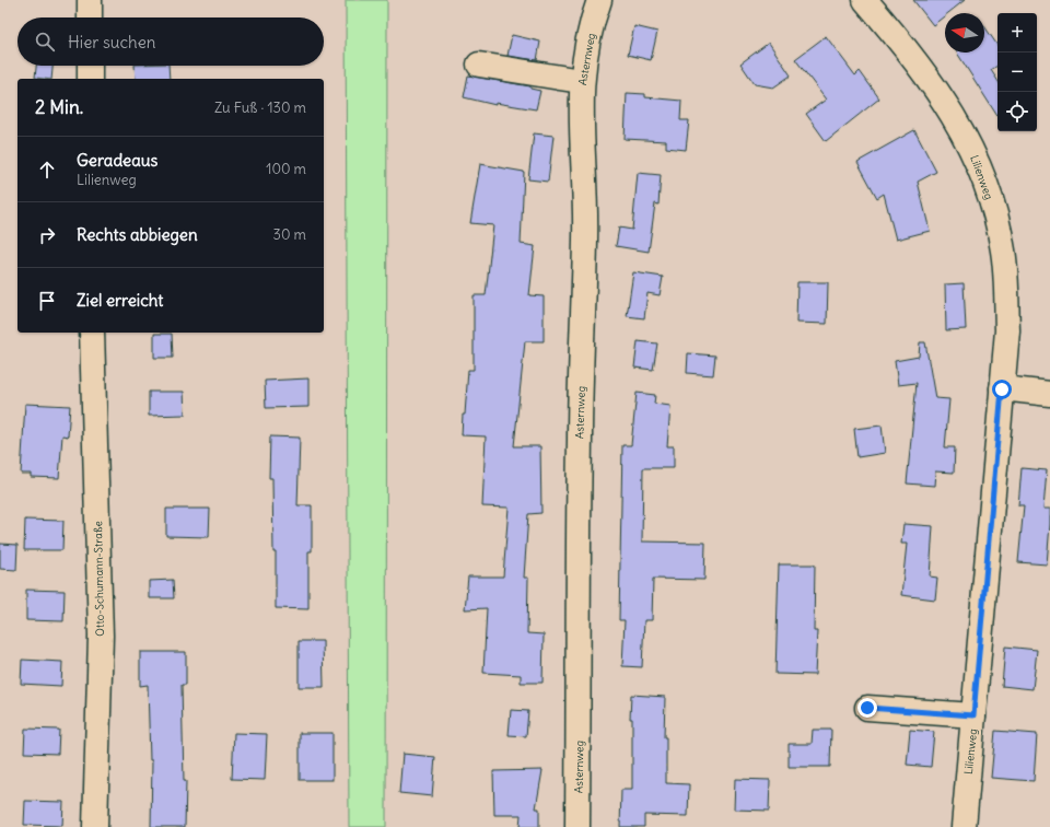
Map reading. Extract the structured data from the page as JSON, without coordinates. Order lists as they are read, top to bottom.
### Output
{
  "streets": {
    "street": ["Asternweg", "Lilienweg", "Otto-Schumann-Straße"]
  },
  "north": "left",
  "page": {
    "map_buttons": ["+", "−"],
    "search": "Hier suchen",
    "heading": ["2 Min.", "Zu Fuß · 130 m"],
    "list": [
      ["Geradeaus", "Lilienweg", "100 m"],
      ["Rechts abbiegen", "30 m"],
      "Ziel erreicht"
    ]
  }
}
